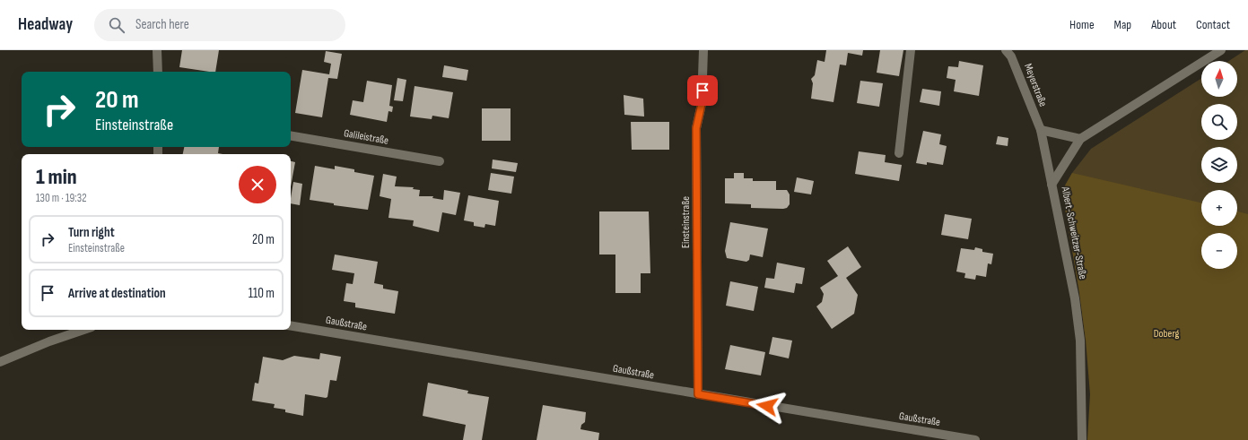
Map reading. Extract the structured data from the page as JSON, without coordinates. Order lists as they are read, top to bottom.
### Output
{
  "streets": {
    "street": [
      "Meyerstraße",
      "Galileistraße",
      "Einsteinstraße",
      "Albert-Schweitzer-Straße",
      "Gaußstraße"
    ]
  },
  "crossings": [
    ["Meyerstraße", "Albert-Schweitzer-Straße"],
    ["Einsteinstraße", "Gaußstraße"]
  ],
  "parks": ["Doberg"],
  "north": "top",
  "page": {
    "header": "Headway",
    "search": "Search here",
    "nav": [
      "Home",
      "Map",
      "About",
      "Contact"
    ],
    "map_buttons": ["+", "−"],
    "turn": ["20 m", "Einsteinstraße"],
    "heading": ["1 min", "130 m · 19:32"],
    "list": [
      {
        "name": "Turn right",
        "note": "Einsteinstraße",
        "value": "20 m"
      },
      {
        "name": "Arrive at destination",
        "value": "110 m"
      }
    ]
  }
}
